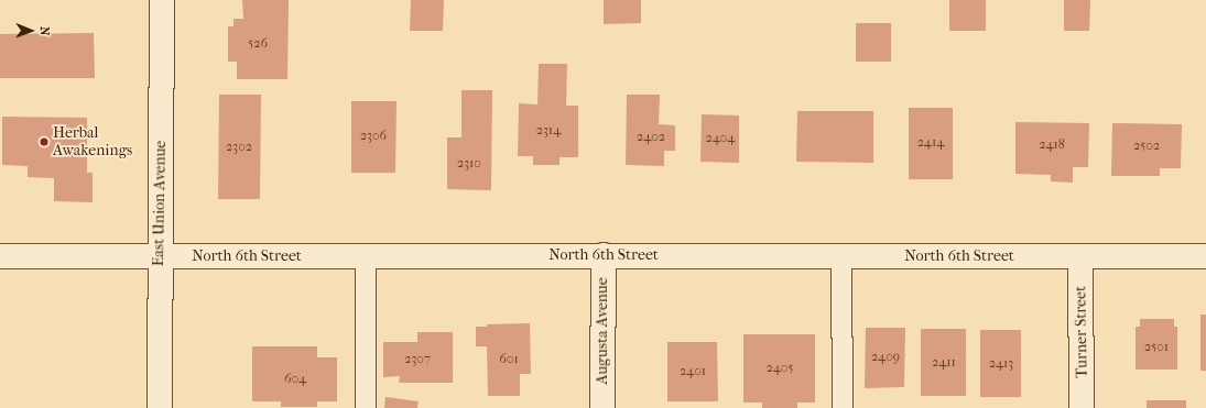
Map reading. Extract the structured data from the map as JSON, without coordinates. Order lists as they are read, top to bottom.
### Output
{
  "streets": {
    "main road": [
      "East Union Avenue",
      "North 6th Street",
      "Augusta Avenue",
      "Turner Street"
    ]
  },
  "crossings": [
    ["East Union Avenue", "North 6th Street"],
    ["North 6th Street", "Augusta Avenue"],
    ["North 6th Street", "Turner Street"]
  ],
  "places": ["Herbal Awakenings"],
  "house_numbers": [
    "526",
    "2314",
    "2306",
    "2402",
    "2404",
    "2414",
    "2418",
    "2502",
    "2302",
    "2310",
    "2501",
    "2409",
    "2307",
    "601",
    "2411",
    "2413",
    "2405",
    "2401",
    "604"
  ],
  "north": "right"
}
